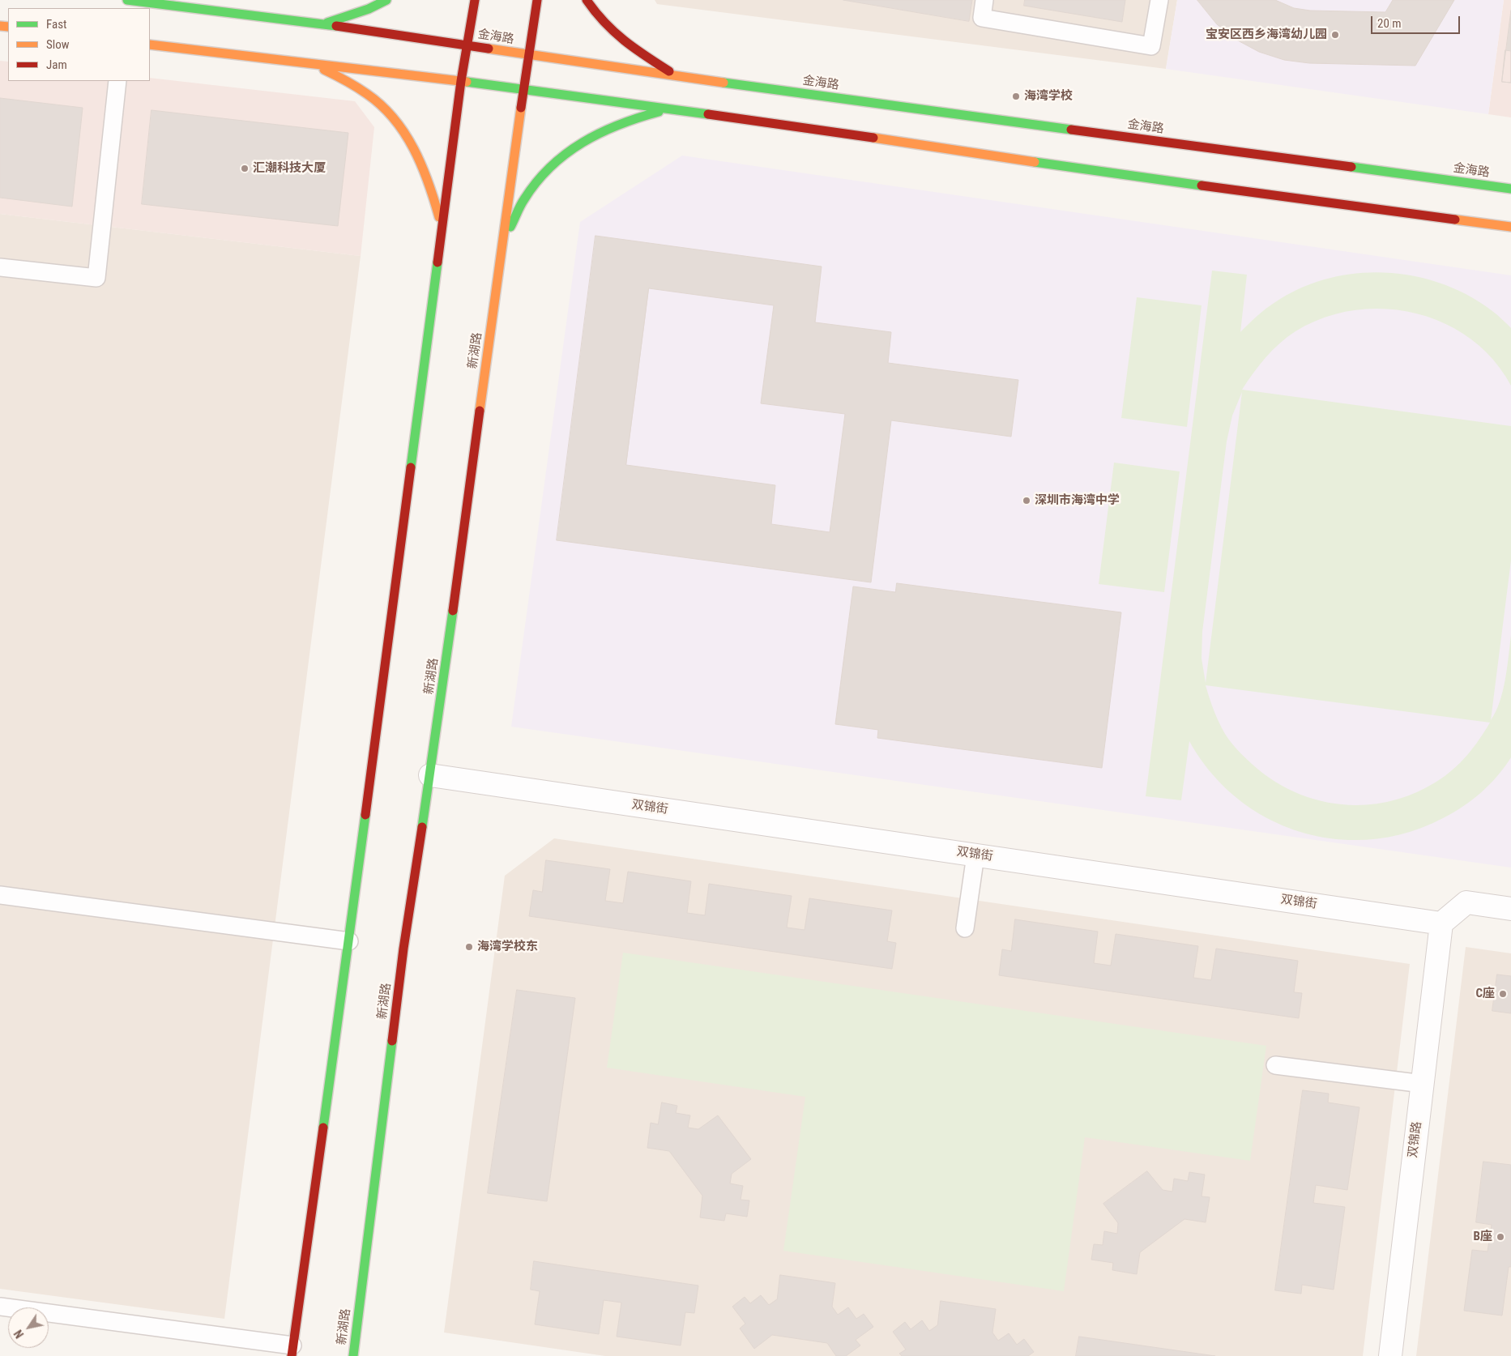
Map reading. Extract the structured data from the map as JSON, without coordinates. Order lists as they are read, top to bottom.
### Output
{
  "streets": {
    "main road": ["金海路", "新湖路"],
    "street": ["双锦街", "双锦路"]
  },
  "crossings": [
    ["金海路", "新湖路"],
    ["新湖路", "双锦街"],
    ["双锦街", "双锦路"]
  ],
  "places": [
    "宝安区西乡海湾幼儿园",
    "海湾学校",
    "汇潮科技大厦",
    "深圳市海湾中学",
    "海湾学校东",
    "C座",
    "B座"
  ],
  "legend": ["Fast", "Slow", "Jam"],
  "scale_bar": "20 m",
  "north": "bottom left"
}
